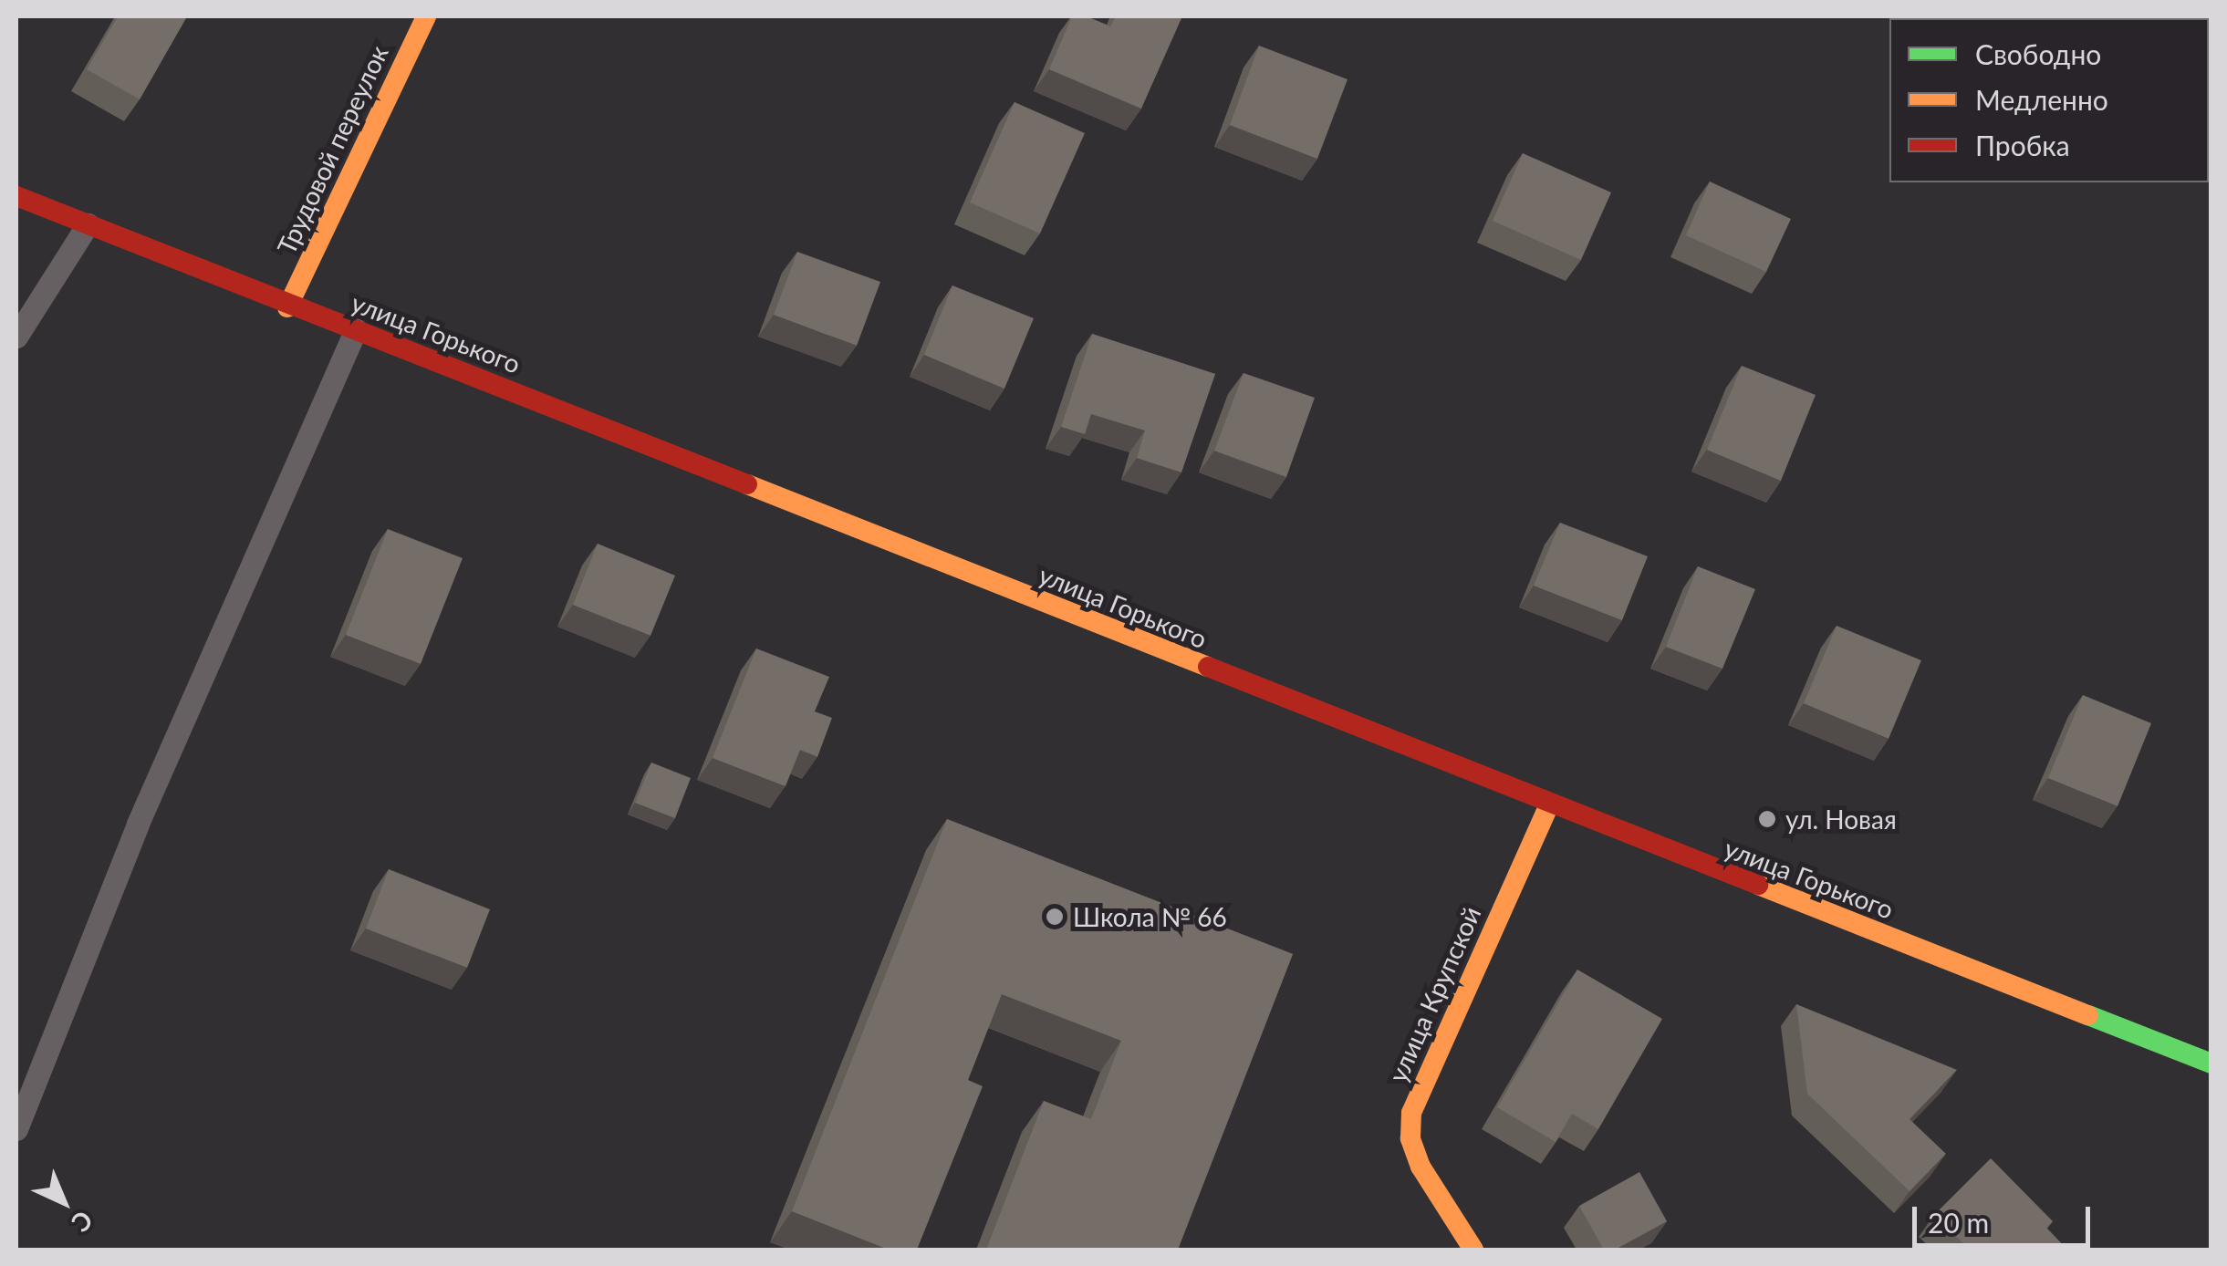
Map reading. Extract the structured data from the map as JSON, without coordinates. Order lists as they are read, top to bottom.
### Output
{
  "streets": {
    "main road": ["Трудовой переулок", "улица Горького", "улица Крупской"]
  },
  "crossings": [
    ["Трудовой переулок", "улица Горького"],
    ["улица Горького", "улица Крупской"]
  ],
  "places": ["ул. Новая", "Школа № 66"],
  "legend": ["Свободно", "Медленно", "Пробка"],
  "scale_bar": "20 m",
  "north": "bottom right"
}
